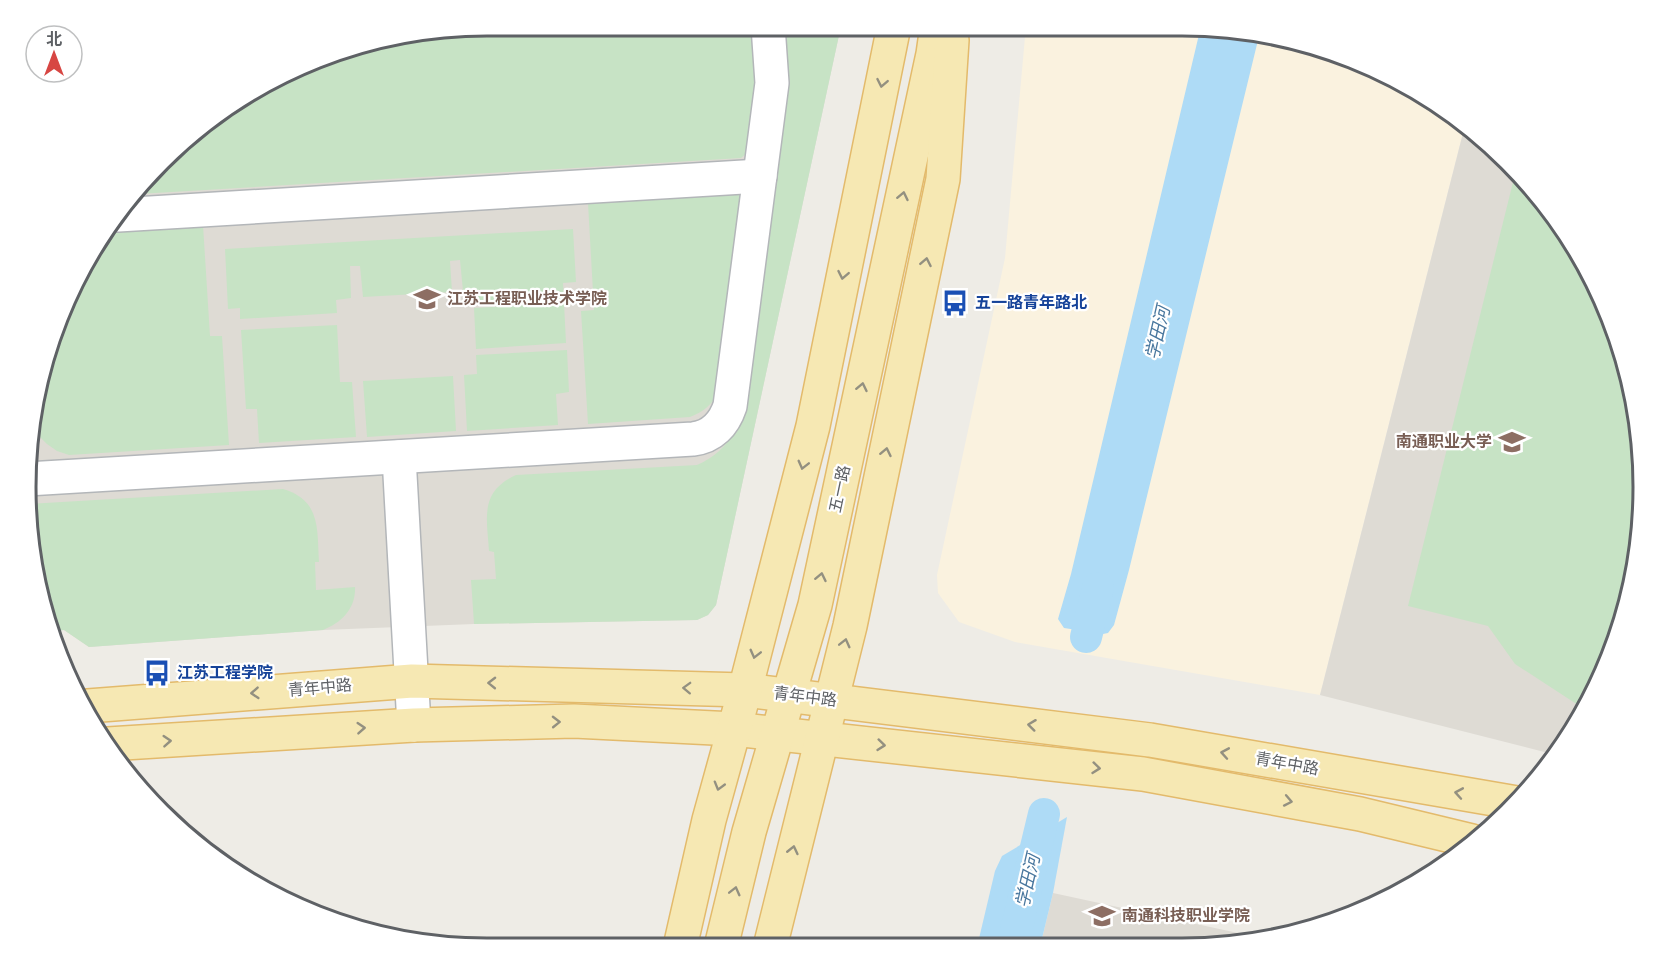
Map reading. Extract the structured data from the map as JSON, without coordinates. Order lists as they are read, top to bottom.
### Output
{
  "streets": {
    "main road": ["五一路", "青年中路"]
  },
  "crossings": [
    ["五一路", "青年中路"]
  ],
  "water": ["学田河"],
  "places": {
    "school or university": ["江苏工程职业技术学院", "南通职业大学", "南通科技职业学院"],
    "bus stop": ["五一路青年路北", "江苏工程学院"]
  },
  "north": "top"
}
